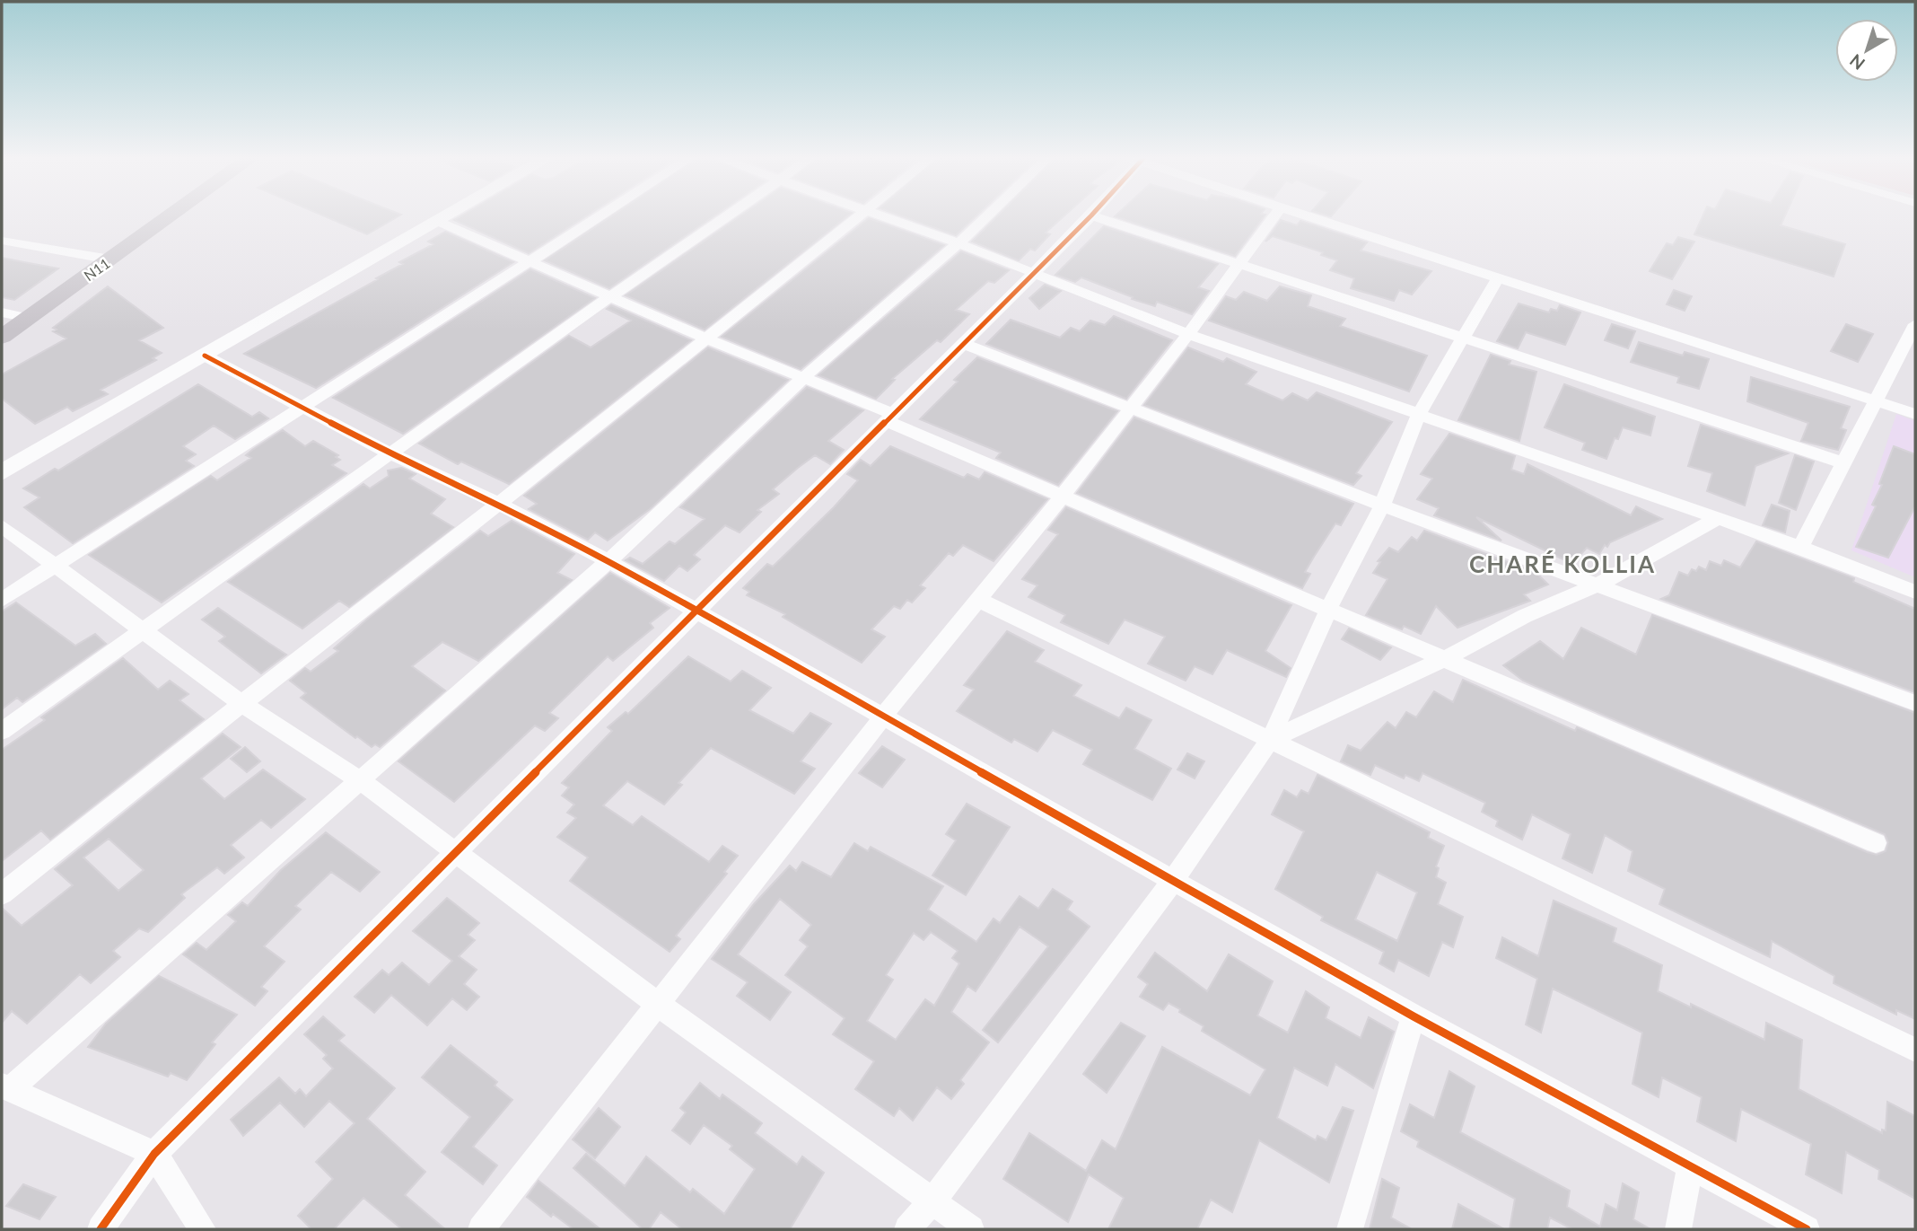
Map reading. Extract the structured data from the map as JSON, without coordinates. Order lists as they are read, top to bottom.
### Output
{
  "streets": {
    "main road": ["N11"]
  },
  "districts": ["CHARÉ KOLLIA"],
  "north": "bottom left"
}
